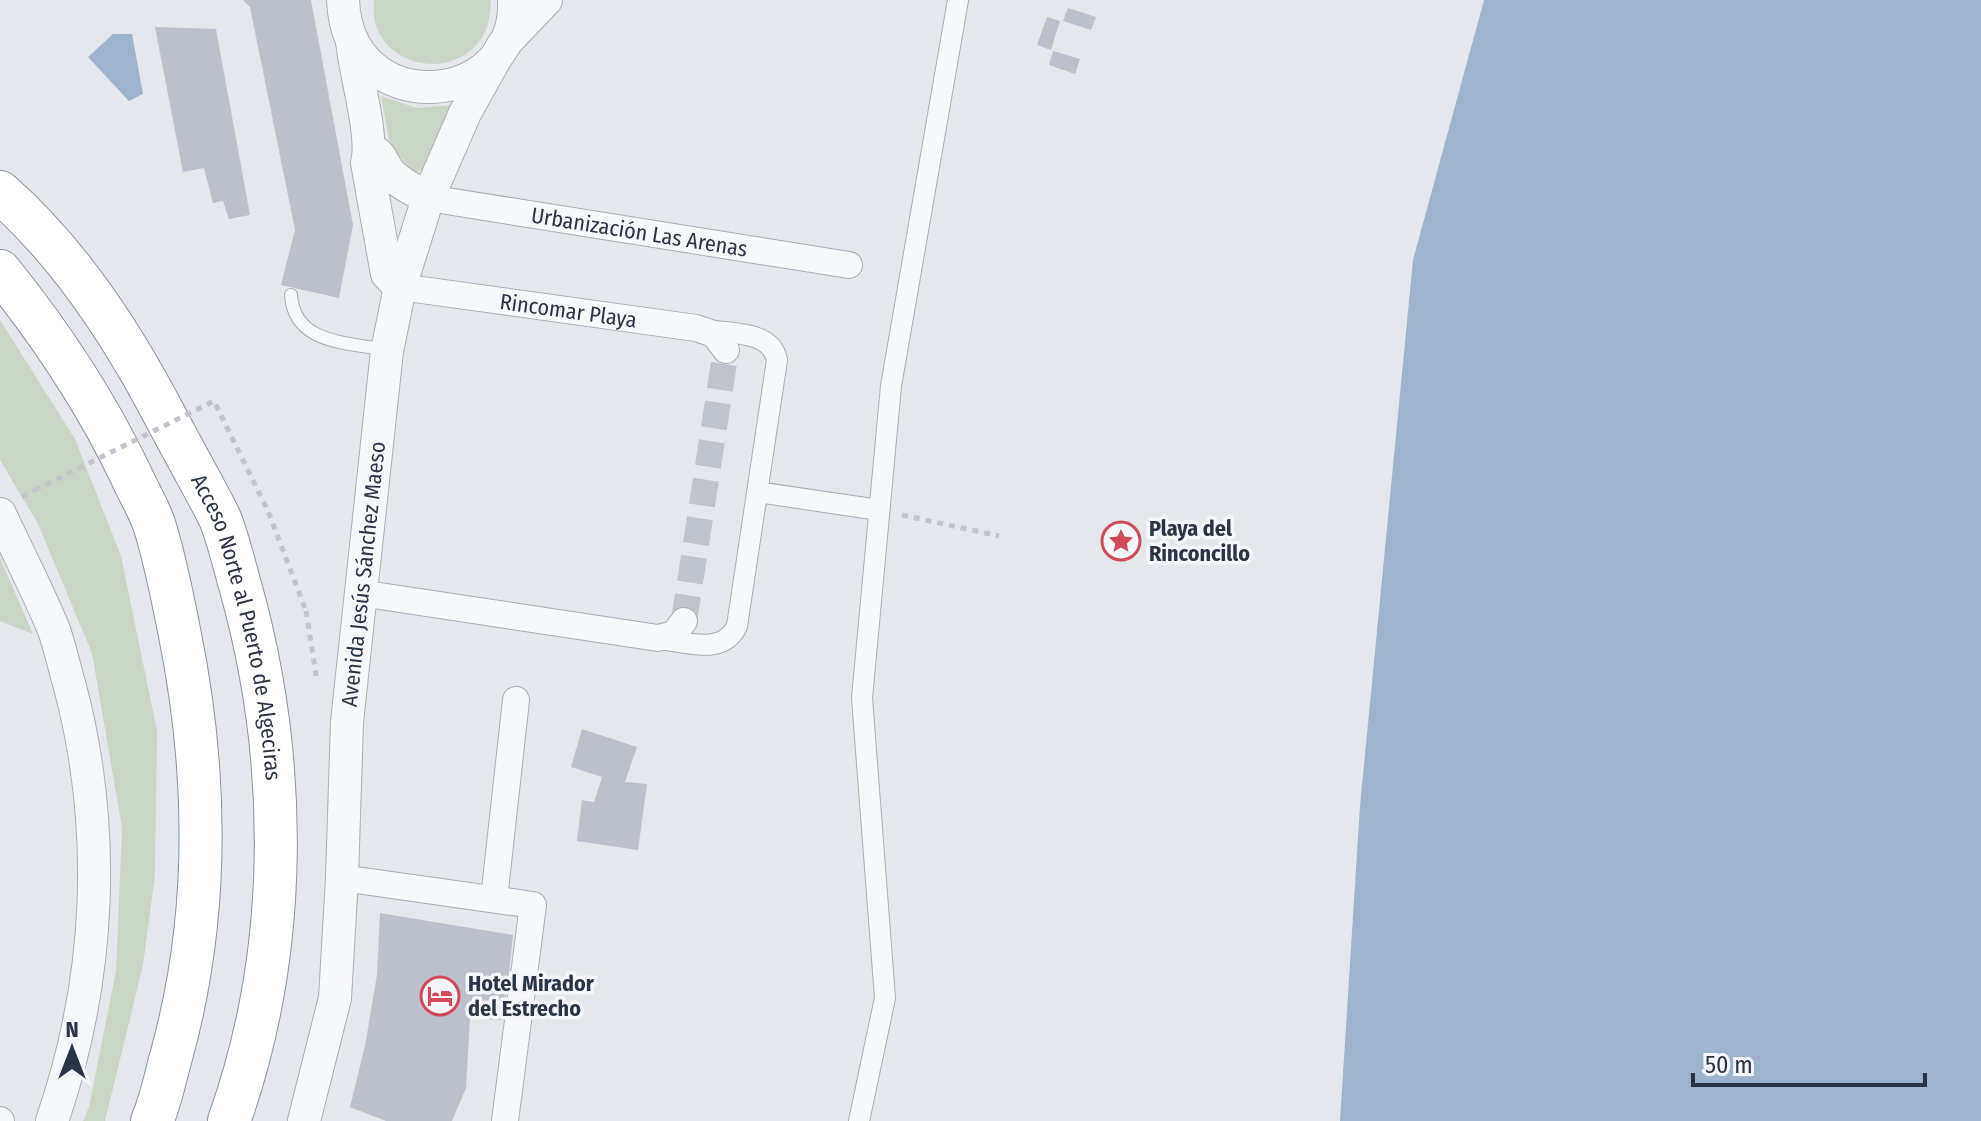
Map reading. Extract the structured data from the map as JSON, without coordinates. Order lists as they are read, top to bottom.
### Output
{
  "streets": {
    "highway": ["Acceso Norte al Puerto de Algeciras"],
    "street": ["Urbanización Las Arenas", "Rincomar Playa", "Avenida Jesús Sánchez Maeso"]
  },
  "crossings": [
    ["Urbanización Las Arenas", "Avenida Jesús Sánchez Maeso"],
    ["Rincomar Playa", "Avenida Jesús Sánchez Maeso"]
  ],
  "places": {
    "place": ["Playa del Rinconcillo"],
    "hotel": ["Hotel Mirador del Estrecho"]
  },
  "scale_bar": "50 m",
  "north": "top"
}
